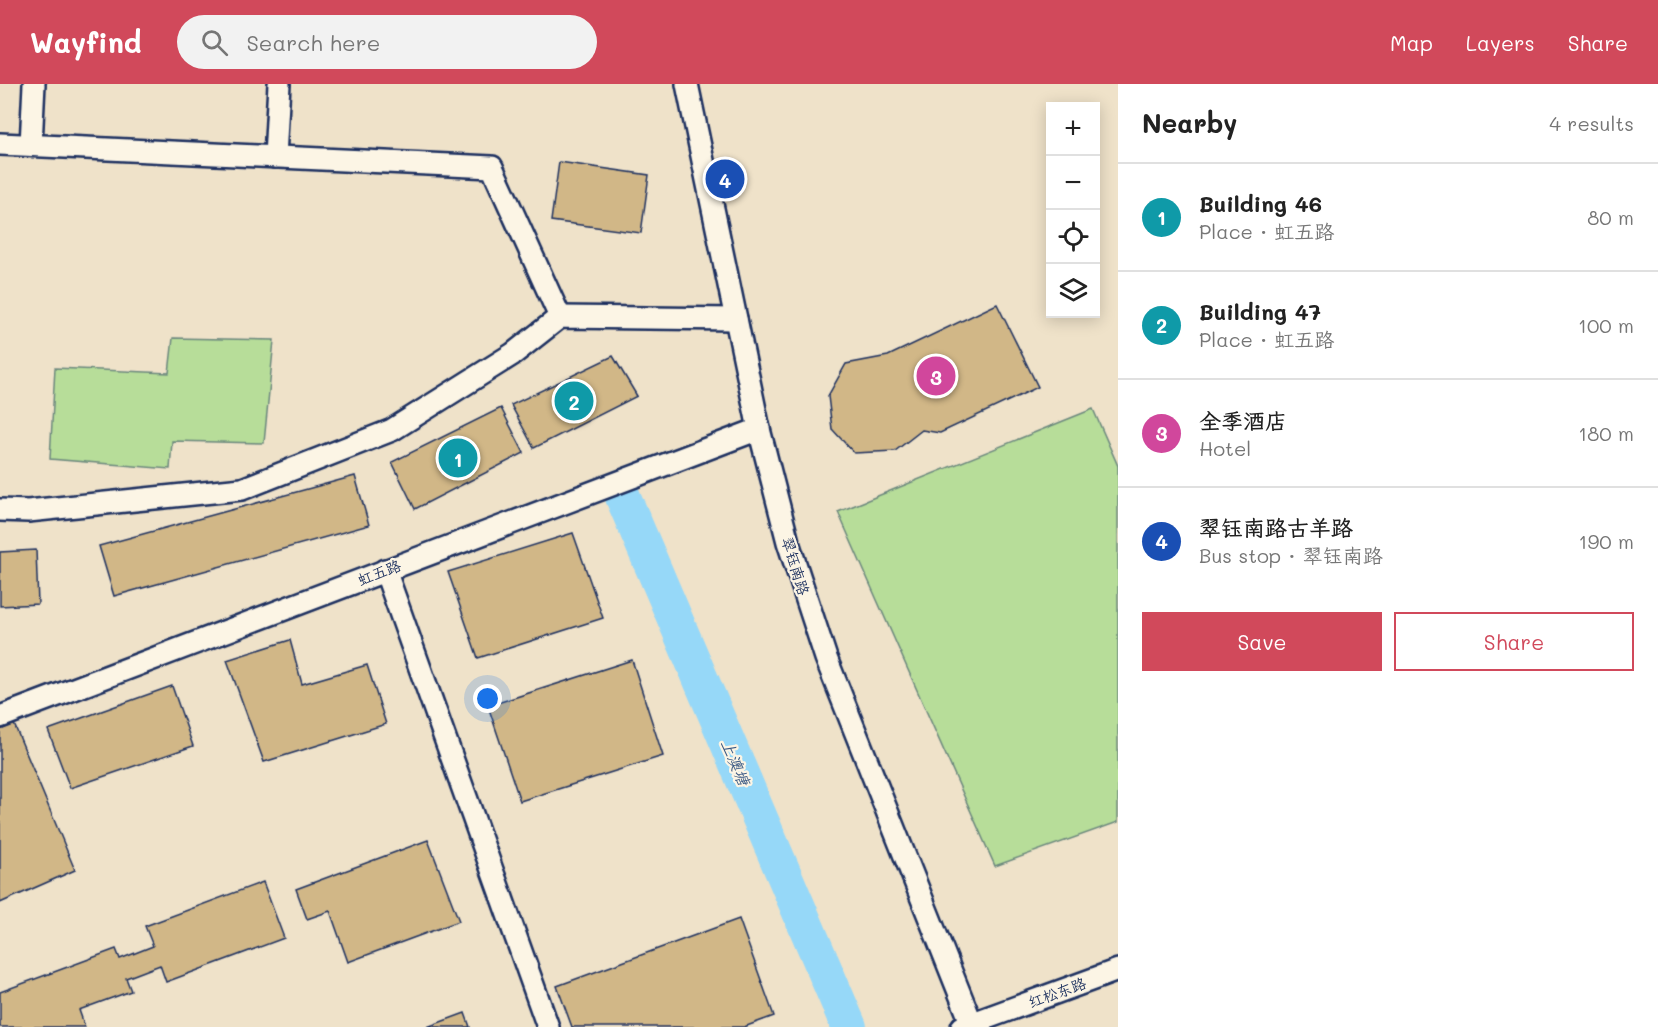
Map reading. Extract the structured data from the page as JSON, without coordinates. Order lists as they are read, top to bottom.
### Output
{
  "streets": {
    "street": ["翠钰南路", "虹五路", "红松东路"]
  },
  "crossings": [
    ["翠钰南路", "虹五路"],
    ["翠钰南路", "红松东路"]
  ],
  "water": ["上澳塘"],
  "page": {
    "header": "Wayfind",
    "search": "Search here",
    "nav": ["Map", "Layers", "Share"],
    "heading": ["Nearby", "4 results"],
    "map_buttons": ["+", "−"],
    "pins": [
      "4",
      "3",
      "2",
      "1"
    ],
    "list": [
      {
        "mark": "1",
        "name": "Building 46",
        "note": "Place · 虹五路",
        "value": "80 m"
      },
      {
        "mark": "2",
        "name": "Building 47",
        "note": "Place · 虹五路",
        "value": "100 m"
      },
      {
        "mark": "3",
        "name": "全季酒店",
        "note": "Hotel",
        "value": "180 m"
      },
      {
        "mark": "4",
        "name": "翠钰南路古羊路",
        "note": "Bus stop · 翠钰南路",
        "value": "190 m"
      }
    ],
    "buttons": ["Save", "Share"]
  }
}
